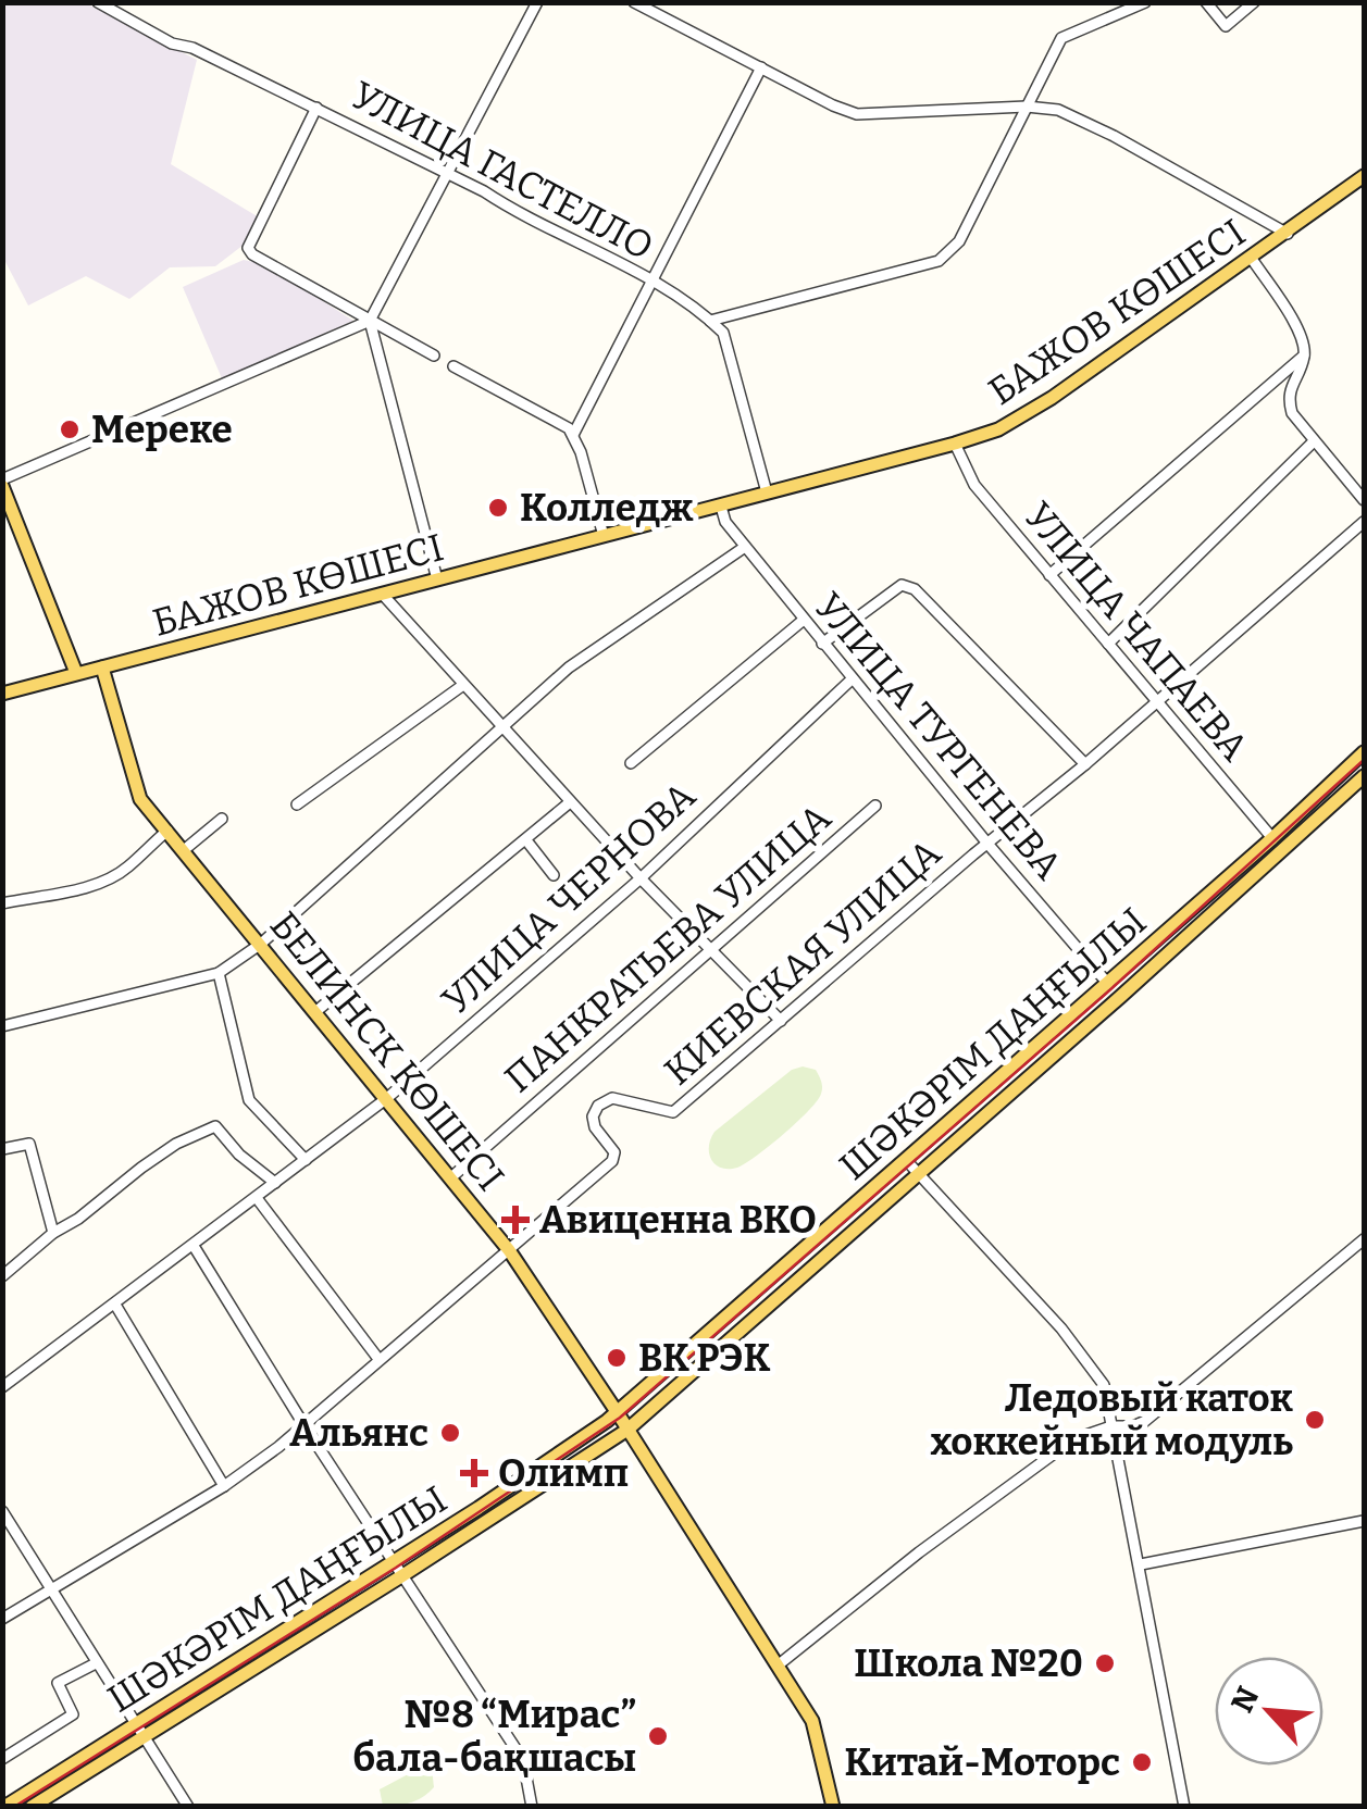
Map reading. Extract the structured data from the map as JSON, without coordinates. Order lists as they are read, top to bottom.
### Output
{
  "streets": {
    "main road": [
      "БАЖОВ КӨШЕСІ",
      "УЛИЦА ЧАПАЕВА",
      "УЛИЦА ТУРГЕНЕВА",
      "ШӘКӘРІМ ДАҢҒЫЛЫ",
      "БЕЛИНСК КӨШЕСІ"
    ],
    "street": [
      "УЛИЦА ГАСТЕЛЛО",
      "УЛИЦА ЧЕРНОВА",
      "ПАНКРАТЬЕВА УЛИЦА",
      "КИЕВСКАЯ УЛИЦА"
    ]
  },
  "crossings": [
    ["БАЖОВ КӨШЕСІ", "УЛИЦА ЧАПАЕВА"],
    ["БАЖОВ КӨШЕСІ", "УЛИЦА ТУРГЕНЕВА"],
    ["БАЖОВ КӨШЕСІ", "БЕЛИНСК КӨШЕСІ"],
    ["УЛИЦА ЧАПАЕВА", "КИЕВСКАЯ УЛИЦА"],
    ["УЛИЦА ЧАПАЕВА", "ШӘКӘРІМ ДАҢҒЫЛЫ"],
    ["УЛИЦА ТУРГЕНЕВА", "УЛИЦА ЧЕРНОВА"],
    ["УЛИЦА ТУРГЕНЕВА", "КИЕВСКАЯ УЛИЦА"],
    ["УЛИЦА ТУРГЕНЕВА", "ШӘКӘРІМ ДАҢҒЫЛЫ"],
    ["УЛИЦА ЧЕРНОВА", "БЕЛИНСК КӨШЕСІ"],
    ["ПАНКРАТЬЕВА УЛИЦА", "БЕЛИНСК КӨШЕСІ"],
    ["КИЕВСКАЯ УЛИЦА", "БЕЛИНСК КӨШЕСІ"],
    ["ШӘКӘРІМ ДАҢҒЫЛЫ", "БЕЛИНСК КӨШЕСІ"]
  ],
  "places": {
    "other": [
      "Мереке",
      "Колледж",
      "ВК РЭК",
      "Ледовый каток хоккейный модуль",
      "Альянс",
      "Школа №20",
      "№8 “Мирас” бала-бақшасы",
      "Китай-Моторс"
    ],
    "health": ["Авиценна ВКО", "Олимп"]
  },
  "north": "top left"
}
